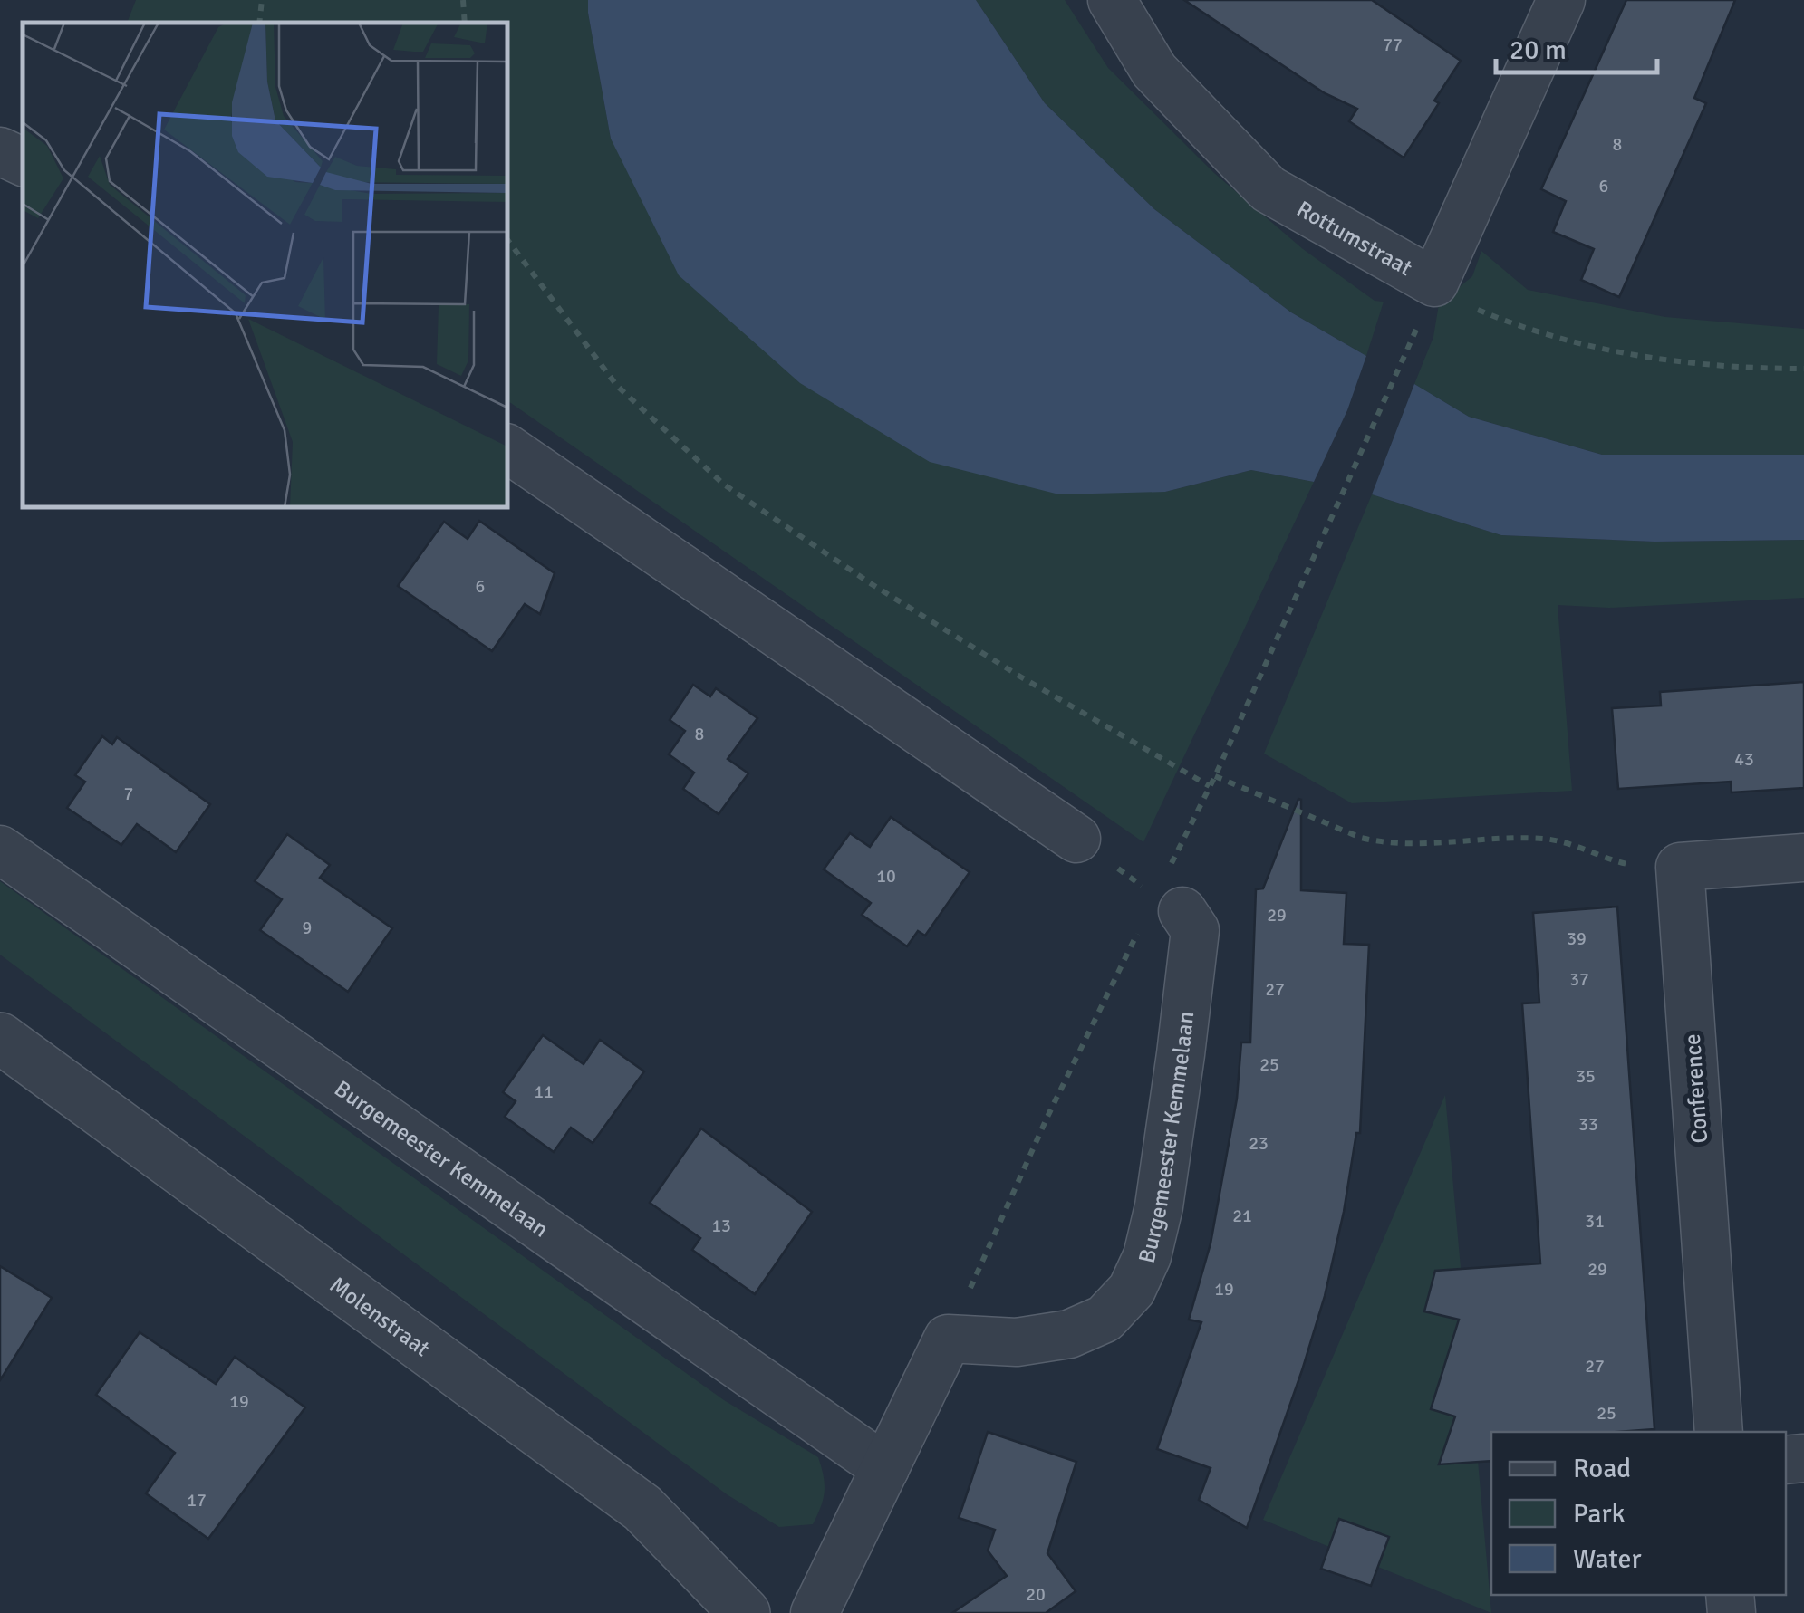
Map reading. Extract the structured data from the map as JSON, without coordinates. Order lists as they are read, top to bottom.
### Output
{
  "streets": {
    "street": [
      "Rottumstraat",
      "Conference",
      "Burgemeester Kemmelaan",
      "Molenstraat"
    ]
  },
  "house_numbers": [
    "77",
    "8",
    "6",
    "6",
    "8",
    "43",
    "7",
    "10",
    "29",
    "9",
    "39",
    "37",
    "27",
    "25",
    "35",
    "11",
    "33",
    "23",
    "21",
    "31",
    "13",
    "29",
    "19",
    "27",
    "19",
    "25",
    "17",
    "20"
  ],
  "legend": ["Road", "Park", "Water"],
  "scale_bar": "20 m"
}
